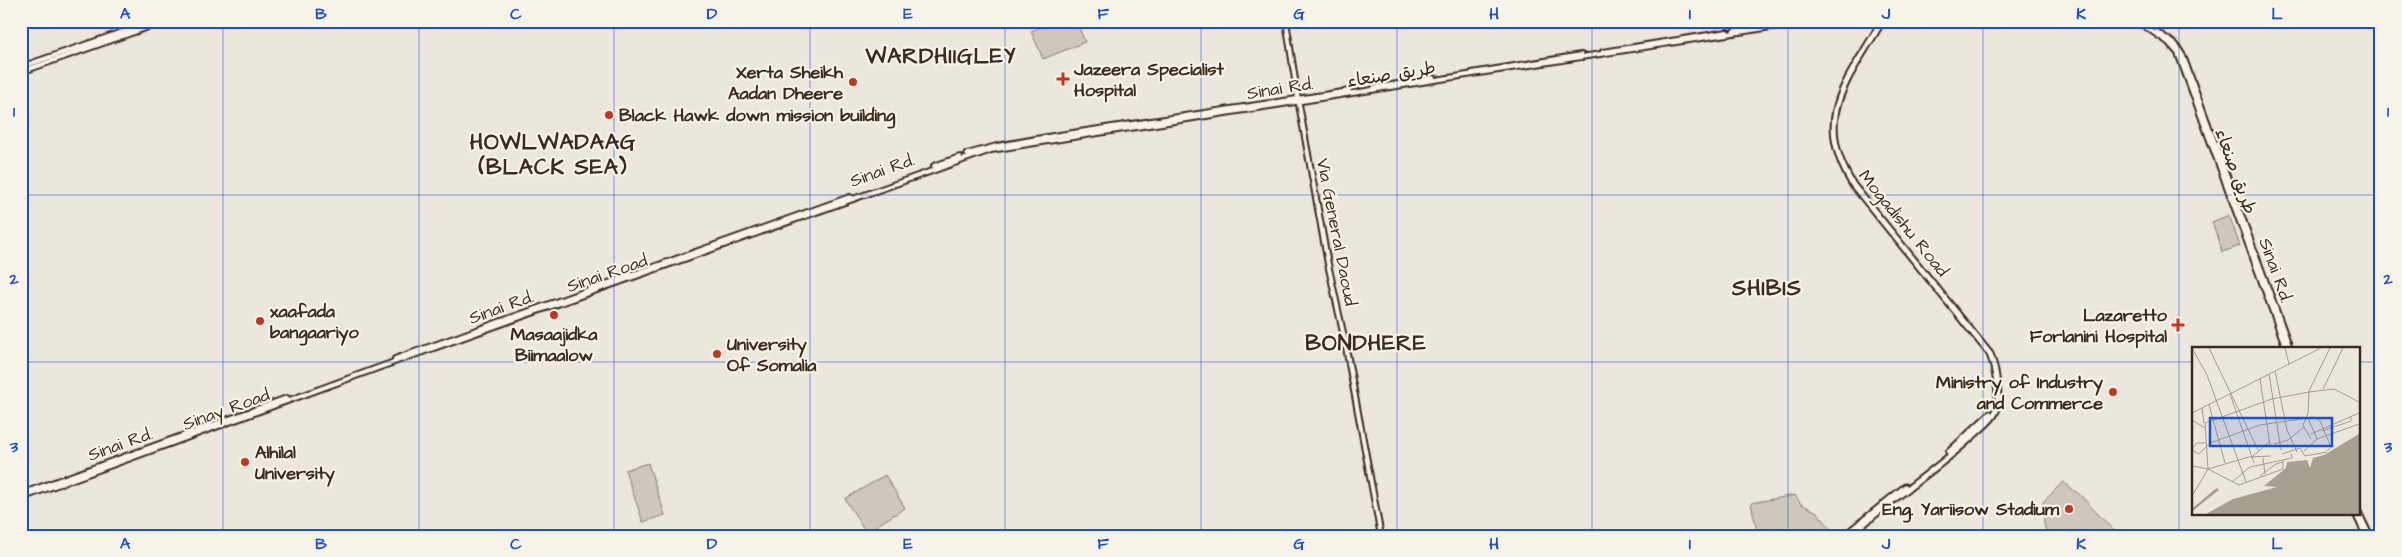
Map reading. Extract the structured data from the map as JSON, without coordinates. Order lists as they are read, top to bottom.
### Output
{
  "streets": {
    "highway": ["Mogadishu Road"],
    "main road": [
      "طريق صنعاء",
      "Sinai Rd.",
      "Via General Daoud",
      "Sinay Road"
    ]
  },
  "crossings": [
    ["طريق صنعاء", "Sinai Rd."],
    ["طريق صنعاء", "Via General Daoud"],
    ["طريق صنعاء", "Sinay Road"],
    ["Sinai Rd.", "Sinay Road"]
  ],
  "districts": [
    "WARDHIIGLEY",
    "HOWLWADAAG (BLACK SEA)",
    "SHIBIS",
    "BONDHERE"
  ],
  "places": {
    "health": ["Jazeera Specialist Hospital", "Lazaretto Forlanini Hospital"],
    "other": [
      "Xerta Sheikh Aadan Dheere",
      "Black Hawk down mission building",
      "Masaajidka Biimaalow",
      "xaafada bangaariyo",
      "University Of Somalia",
      "Ministry of Industry and Commerce",
      "Alhilal University",
      "Eng. Yariisow Stadium"
    ]
  },
  "grid": {
    "columns": [
      "A",
      "B",
      "C",
      "D",
      "E",
      "F",
      "G",
      "H",
      "I",
      "J",
      "K",
      "L"
    ],
    "rows": ["1", "2", "3"]
  }
}
